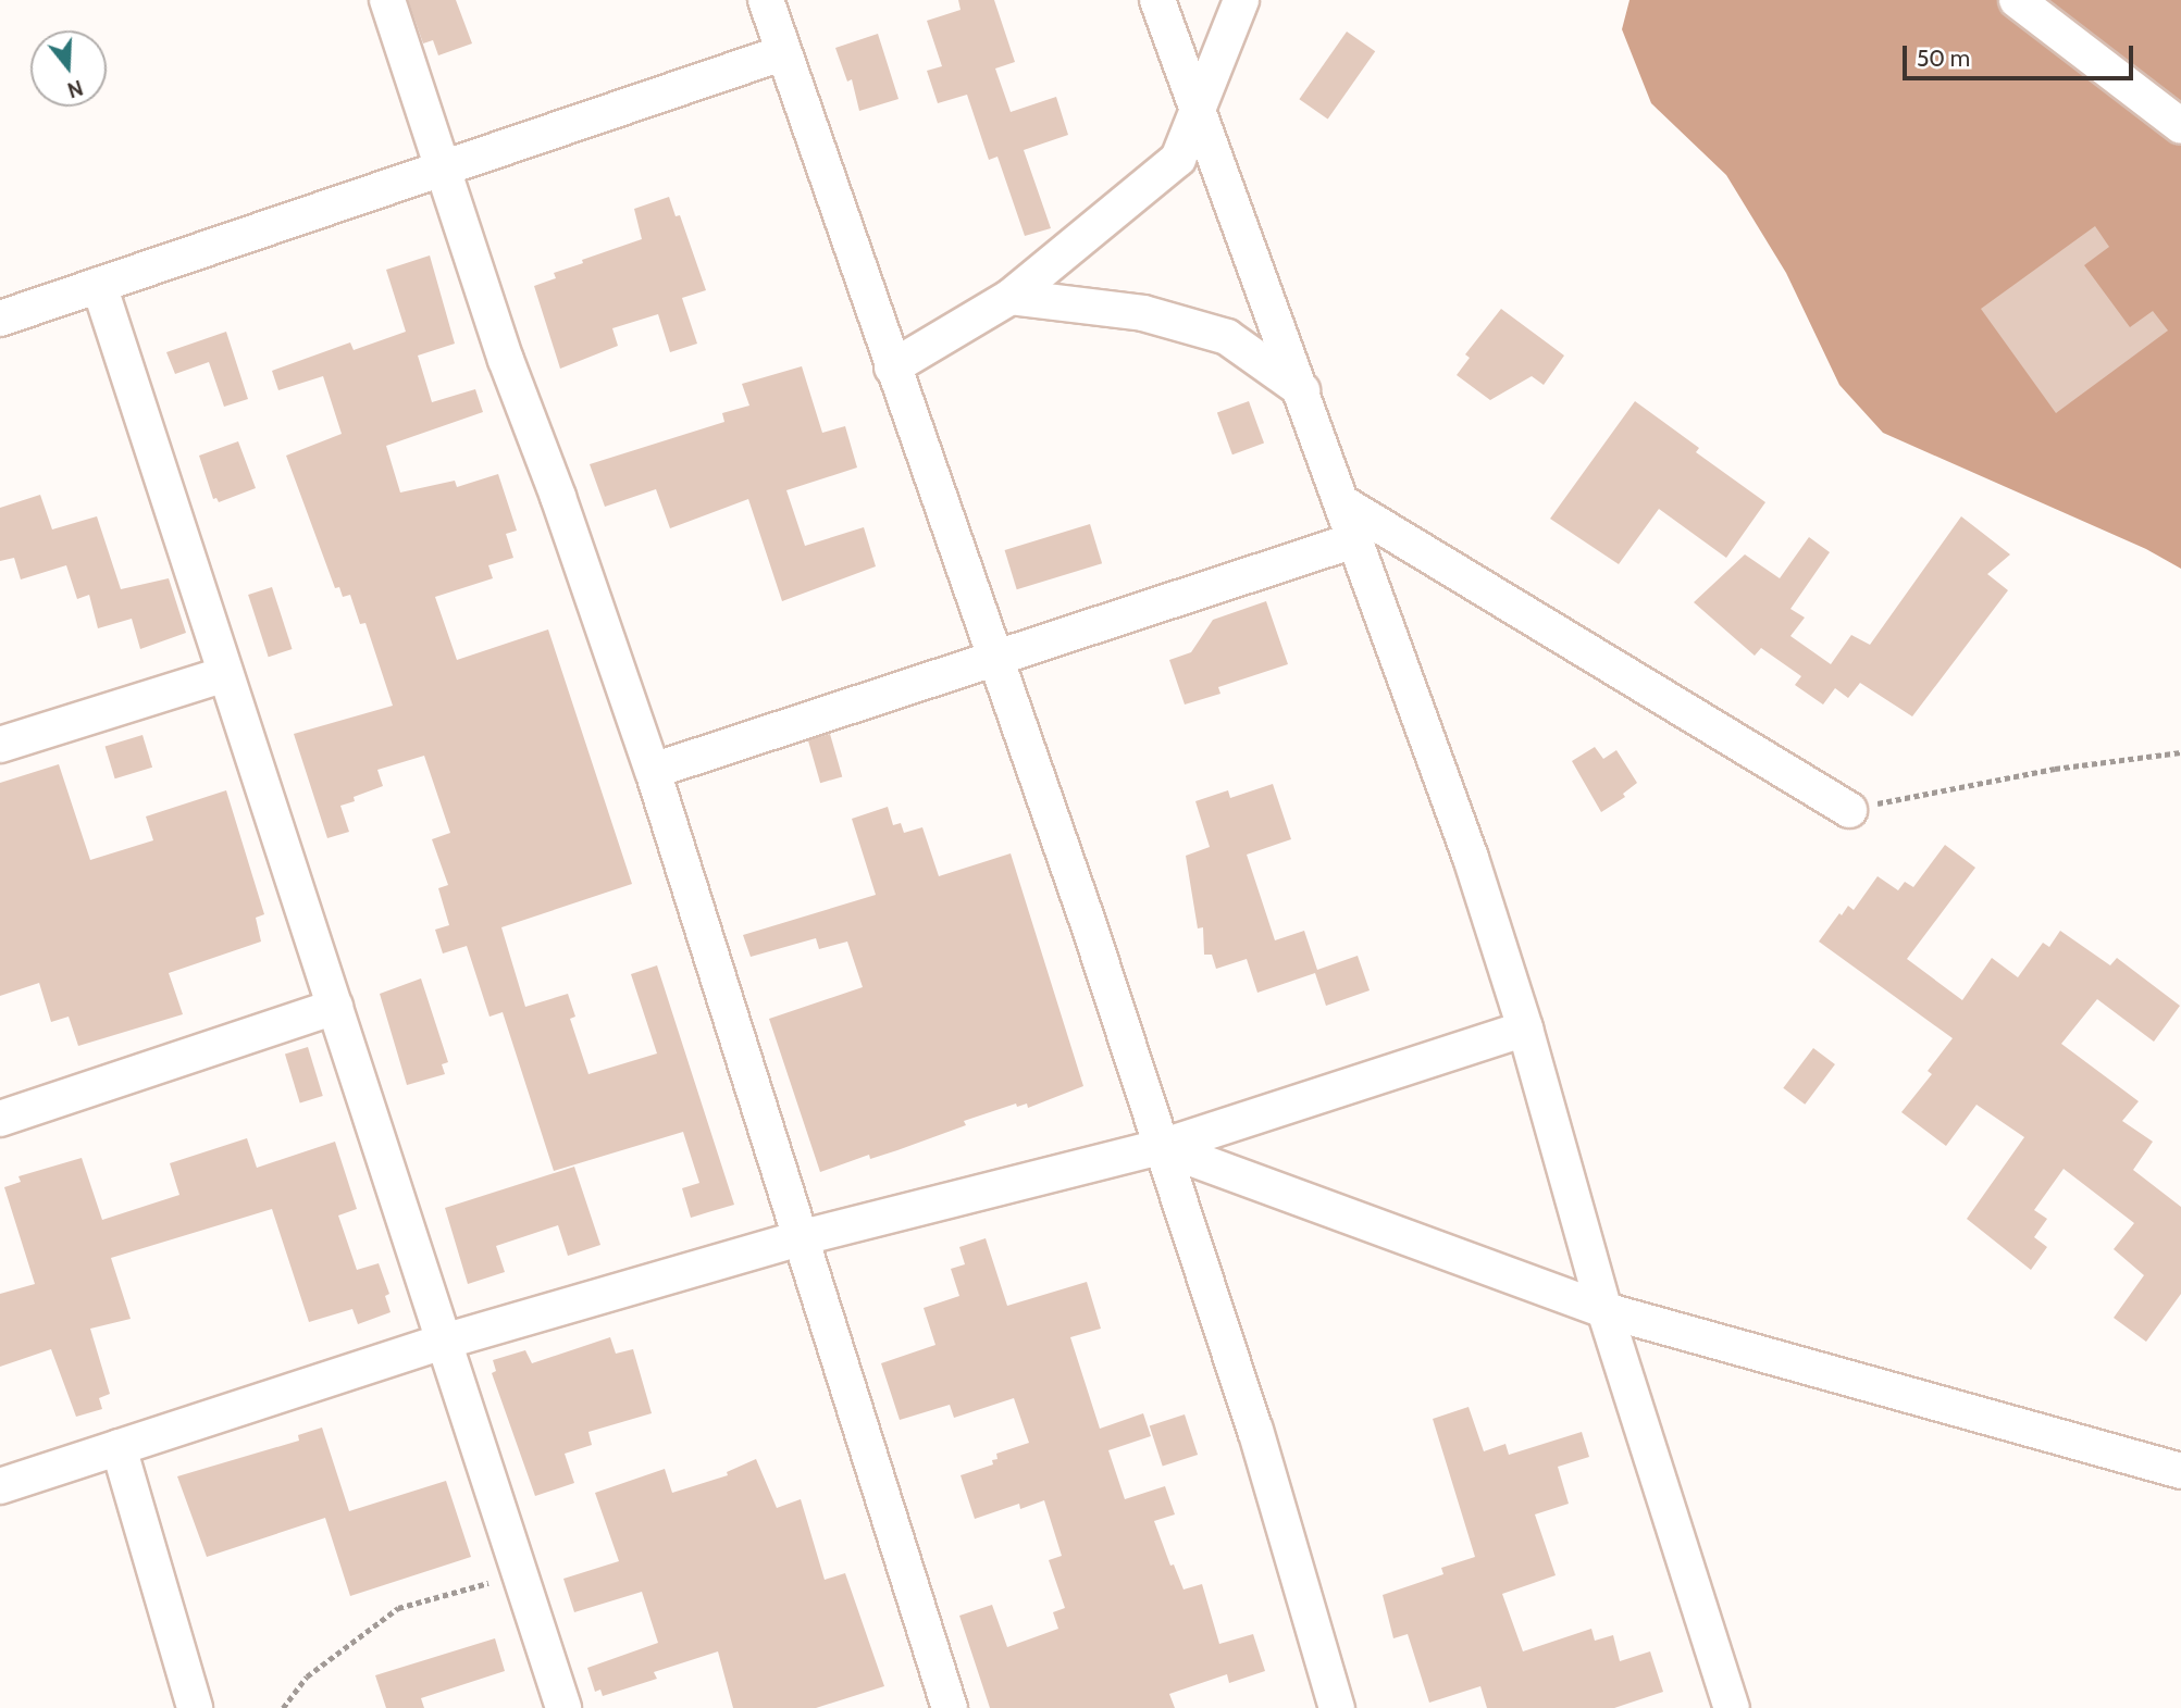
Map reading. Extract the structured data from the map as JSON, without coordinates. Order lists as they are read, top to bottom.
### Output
{
  "scale_bar": "50 m",
  "north": "bottom"
}
